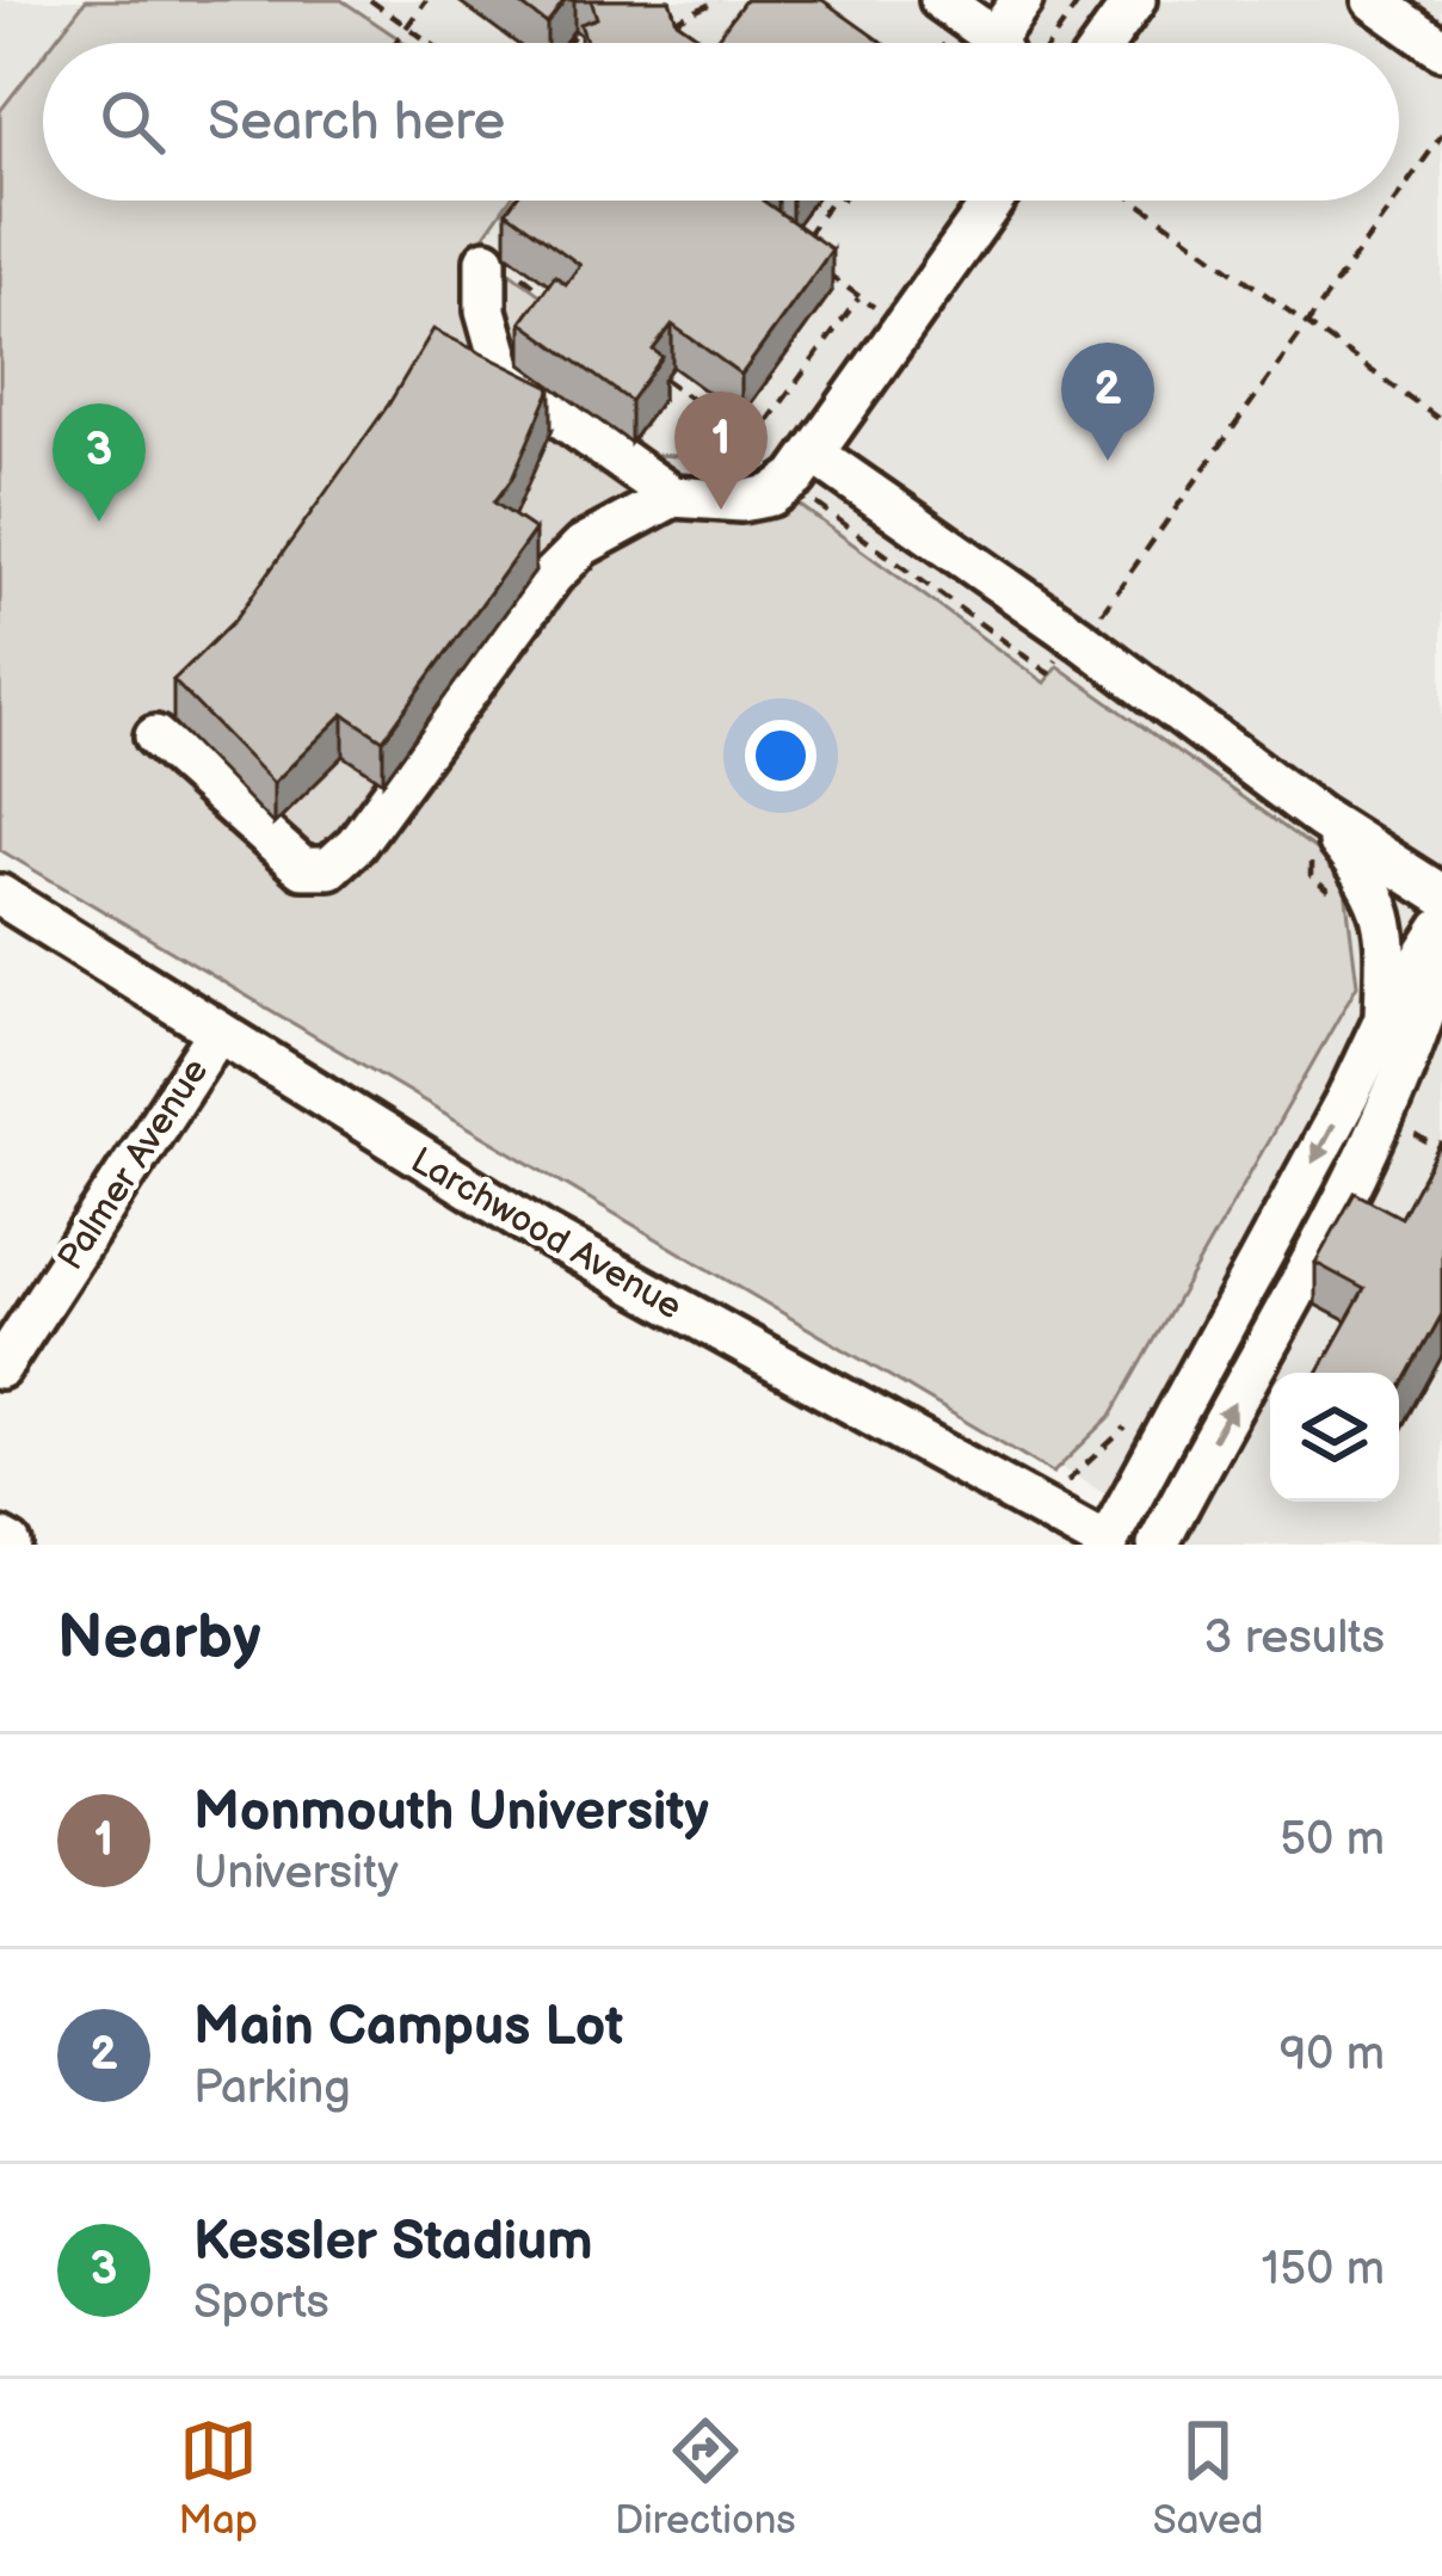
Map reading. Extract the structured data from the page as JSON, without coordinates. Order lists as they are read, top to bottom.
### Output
{
  "streets": {
    "street": ["Palmer Avenue", "Larchwood Avenue"]
  },
  "crossings": [
    ["Palmer Avenue", "Larchwood Avenue"]
  ],
  "page": {
    "search": "Search here",
    "pins": ["2", "1", "3"],
    "heading": ["Nearby", "3 results"],
    "list": [
      {
        "mark": "1",
        "name": "Monmouth University",
        "note": "University",
        "value": "50 m"
      },
      {
        "mark": "2",
        "name": "Main Campus Lot",
        "note": "Parking",
        "value": "90 m"
      },
      {
        "mark": "3",
        "name": "Kessler Stadium",
        "note": "Sports",
        "value": "150 m"
      }
    ],
    "nav": ["Map", "Directions", "Saved"]
  }
}
